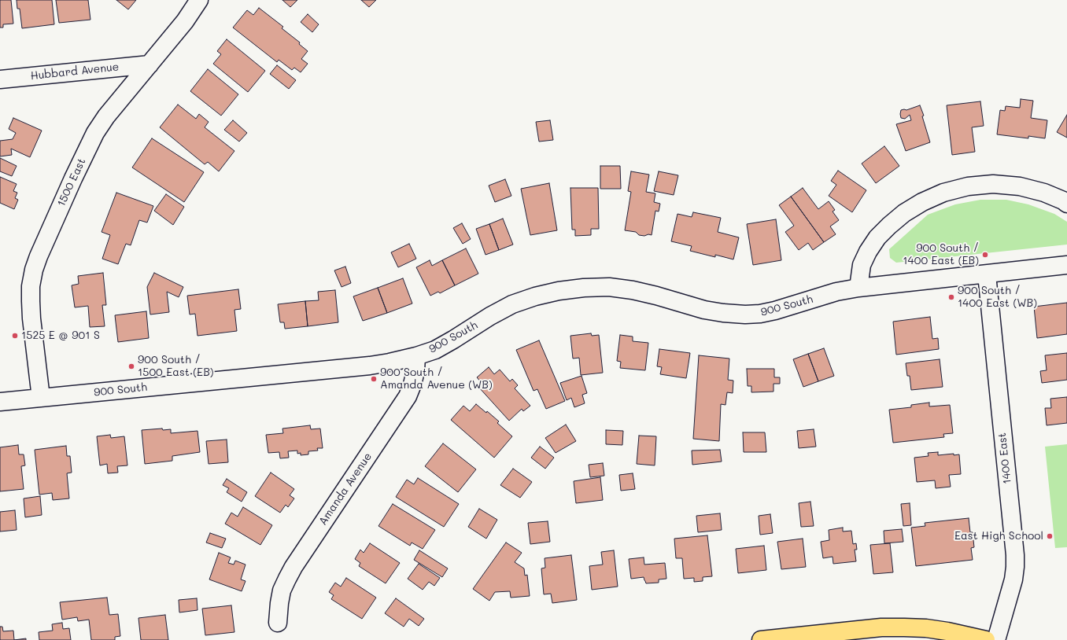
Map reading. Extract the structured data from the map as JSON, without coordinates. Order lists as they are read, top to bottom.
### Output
{
  "streets": {
    "street": [
      "Hubbard Avenue",
      "1500 East",
      "900 South",
      "1400 East",
      "Amanda Avenue"
    ]
  },
  "crossings": [
    ["Hubbard Avenue", "1500 East"],
    ["1500 East", "900 South"],
    ["900 South", "1400 East"],
    ["900 South", "Amanda Avenue"]
  ],
  "places": [
    "900 South / 1400 East (EB)",
    "900 South / 1400 East (WB)",
    "1525 E @ 901 S",
    "900 South / 1500 East (EB)",
    "900 South / Amanda Avenue (WB)",
    "East High School"
  ]
}
